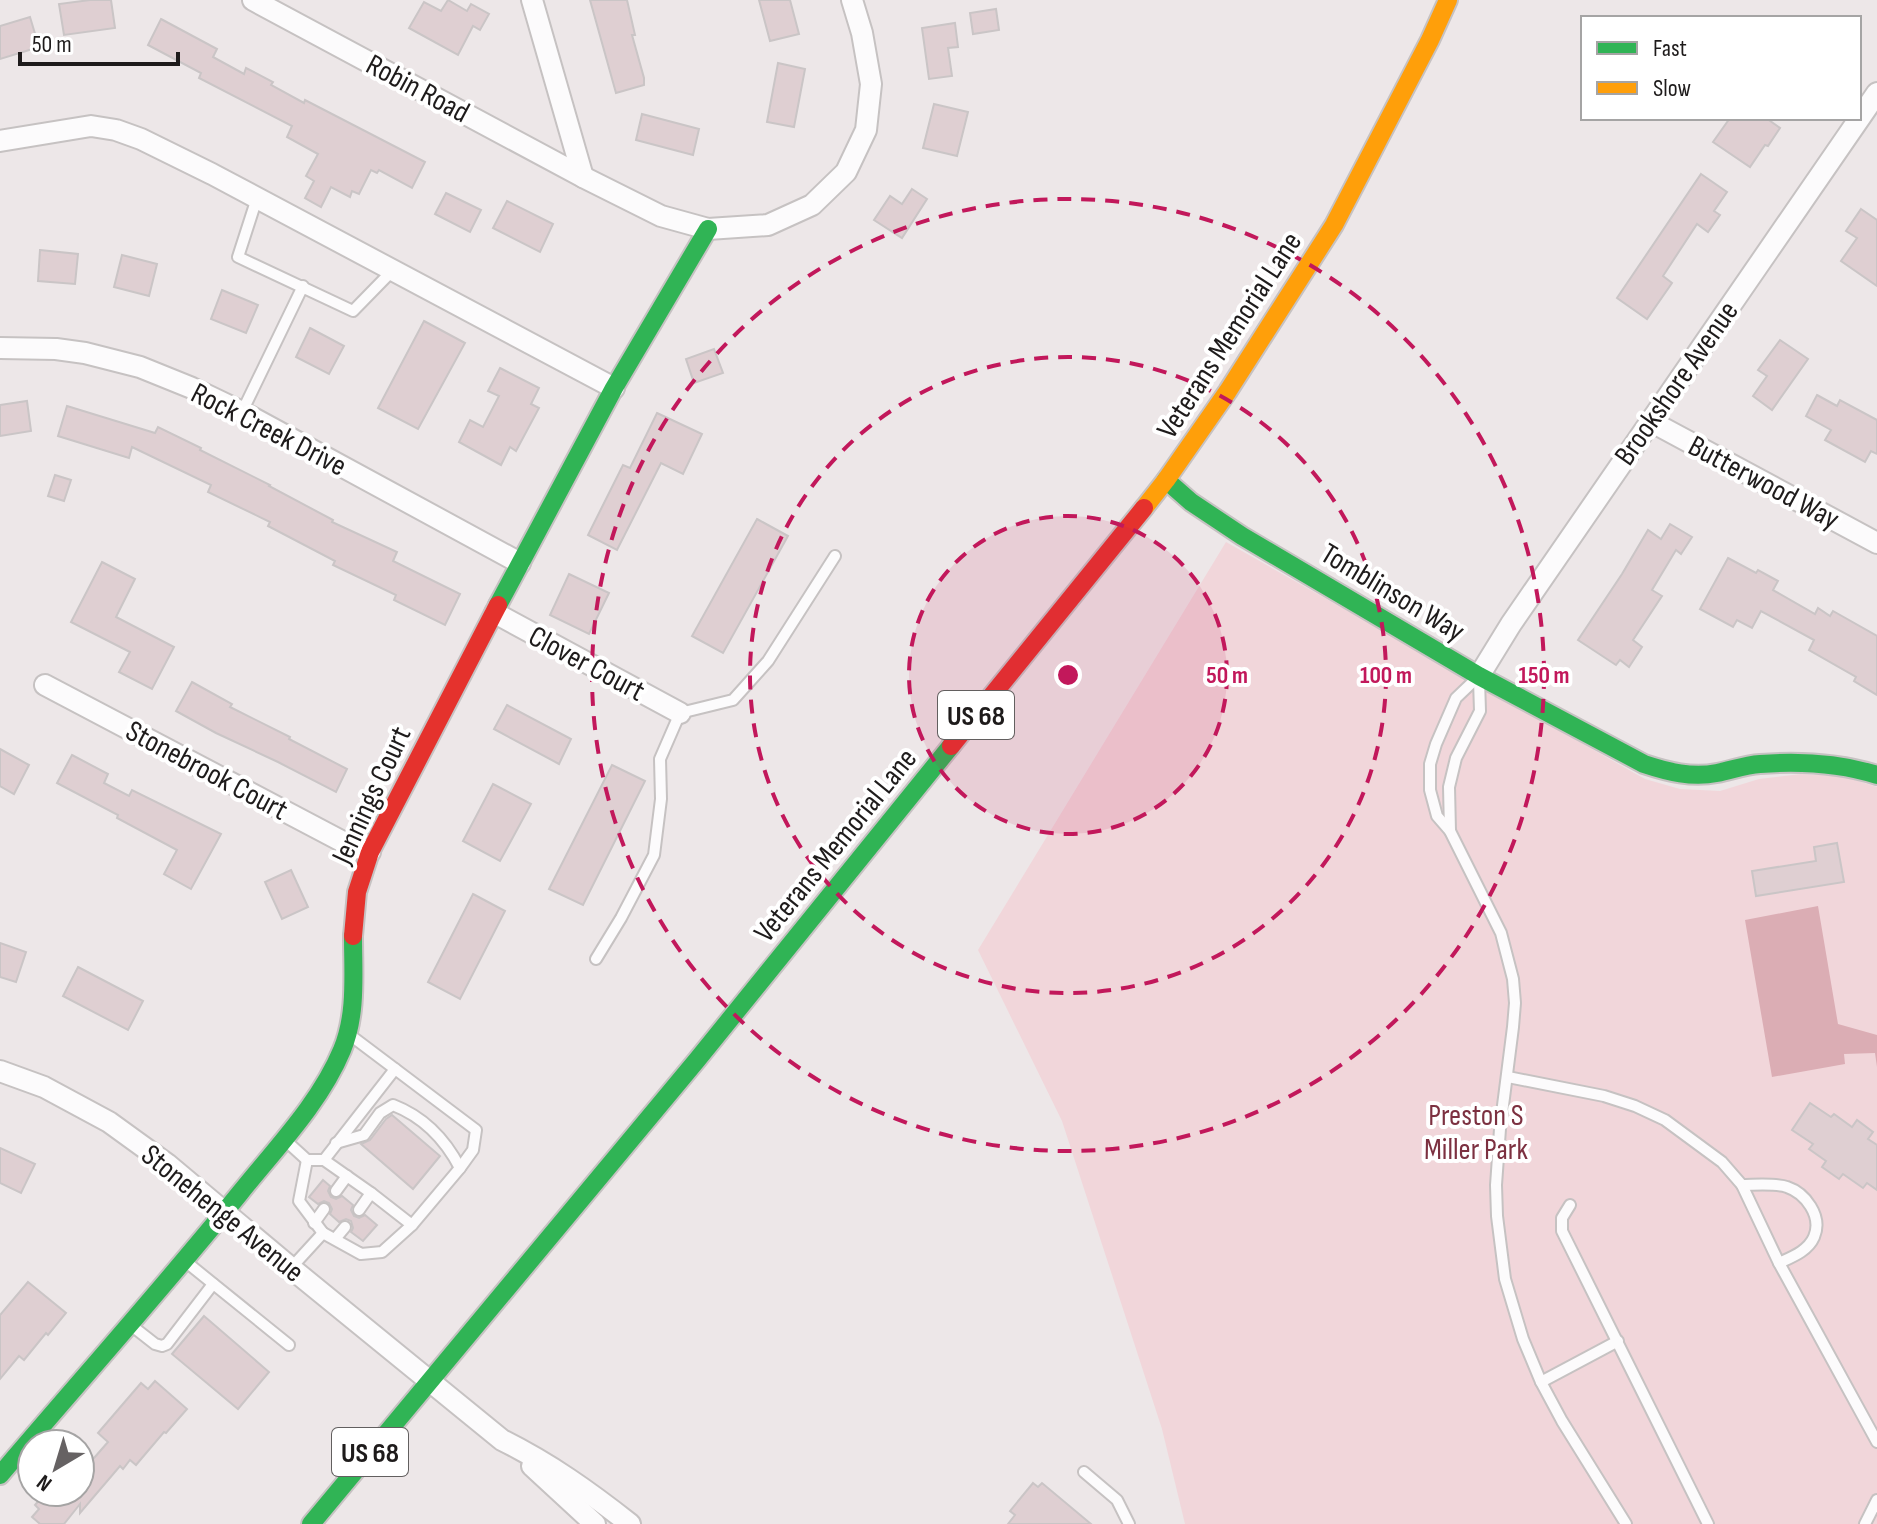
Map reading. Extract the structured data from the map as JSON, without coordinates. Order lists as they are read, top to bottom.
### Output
{
  "streets": {
    "street": [
      "Robin Road",
      "Veterans Memorial Lane",
      "Brookshore Avenue",
      "Rock Creek Drive",
      "Butterwood Way",
      "Tomblinson Way",
      "Clover Court",
      "US 68",
      "Stonebrook Court",
      "Jennings Court",
      "Stonehenge Avenue"
    ]
  },
  "crossings": [
    ["Robin Road", "Jennings Court"],
    ["Veterans Memorial Lane", "Tomblinson Way"],
    ["Veterans Memorial Lane", "Stonehenge Avenue"],
    ["Brookshore Avenue", "Butterwood Way"],
    ["Brookshore Avenue", "Tomblinson Way"],
    ["Rock Creek Drive", "Jennings Court"],
    ["Clover Court", "Jennings Court"],
    ["Stonebrook Court", "Jennings Court"],
    ["Jennings Court", "Stonehenge Avenue"]
  ],
  "parks": ["Preston S Miller Park"],
  "legend": ["Fast", "Slow"],
  "scale_bar": "50 m",
  "north": "bottom left",
  "rings": ["50 m", "100 m", "150 m"]
}
